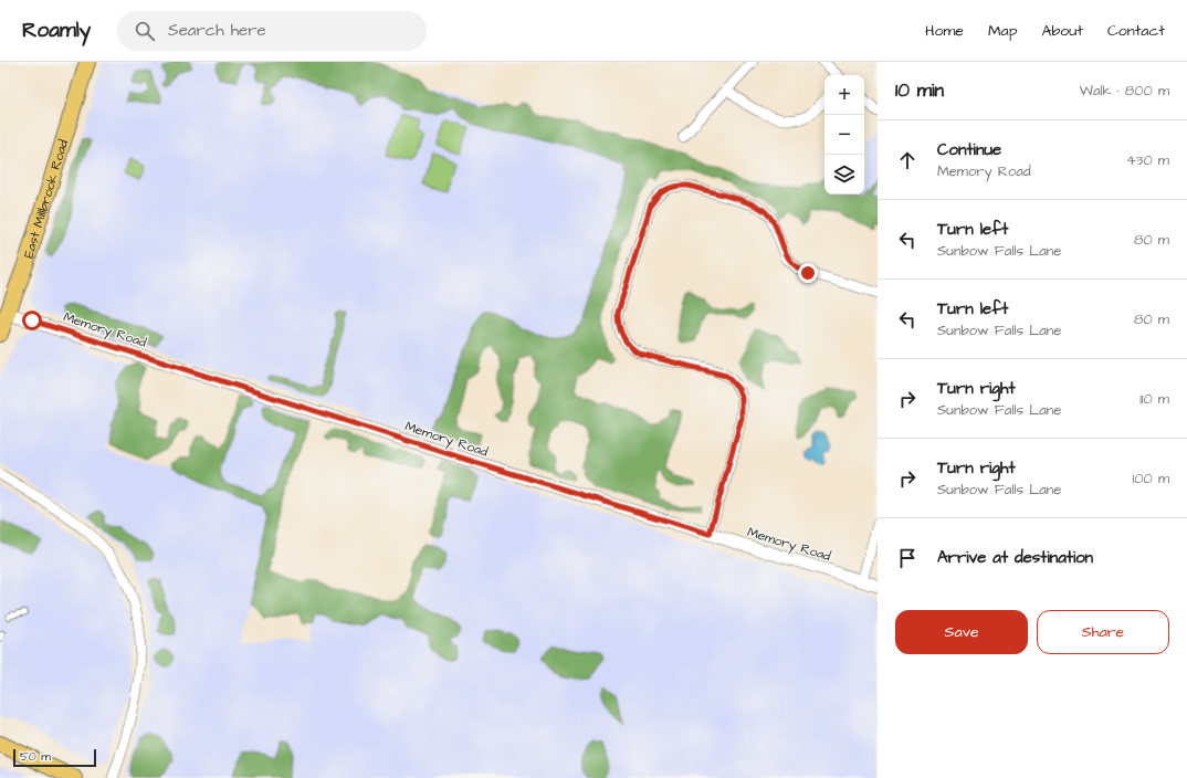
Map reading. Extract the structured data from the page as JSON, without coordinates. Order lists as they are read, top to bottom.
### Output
{
  "streets": {
    "main road": ["East Millbrook Road"],
    "street": ["Memory Road"]
  },
  "crossings": [
    ["East Millbrook Road", "Memory Road"]
  ],
  "scale_bar": "50 m",
  "page": {
    "header": "Roamly",
    "search": "Search here",
    "nav": [
      "Home",
      "Map",
      "About",
      "Contact"
    ],
    "heading": ["10 min", "Walk · 800 m"],
    "map_buttons": ["+", "−"],
    "list": [
      ["Continue", "Memory Road", "430 m"],
      ["Turn left", "Sunbow Falls Lane", "80 m"],
      ["Turn left", "Sunbow Falls Lane", "80 m"],
      ["Turn right", "Sunbow Falls Lane", "110 m"],
      ["Turn right", "Sunbow Falls Lane", "100 m"],
      "Arrive at destination"
    ],
    "buttons": ["Save", "Share"],
    "scale": "50 m"
  }
}
